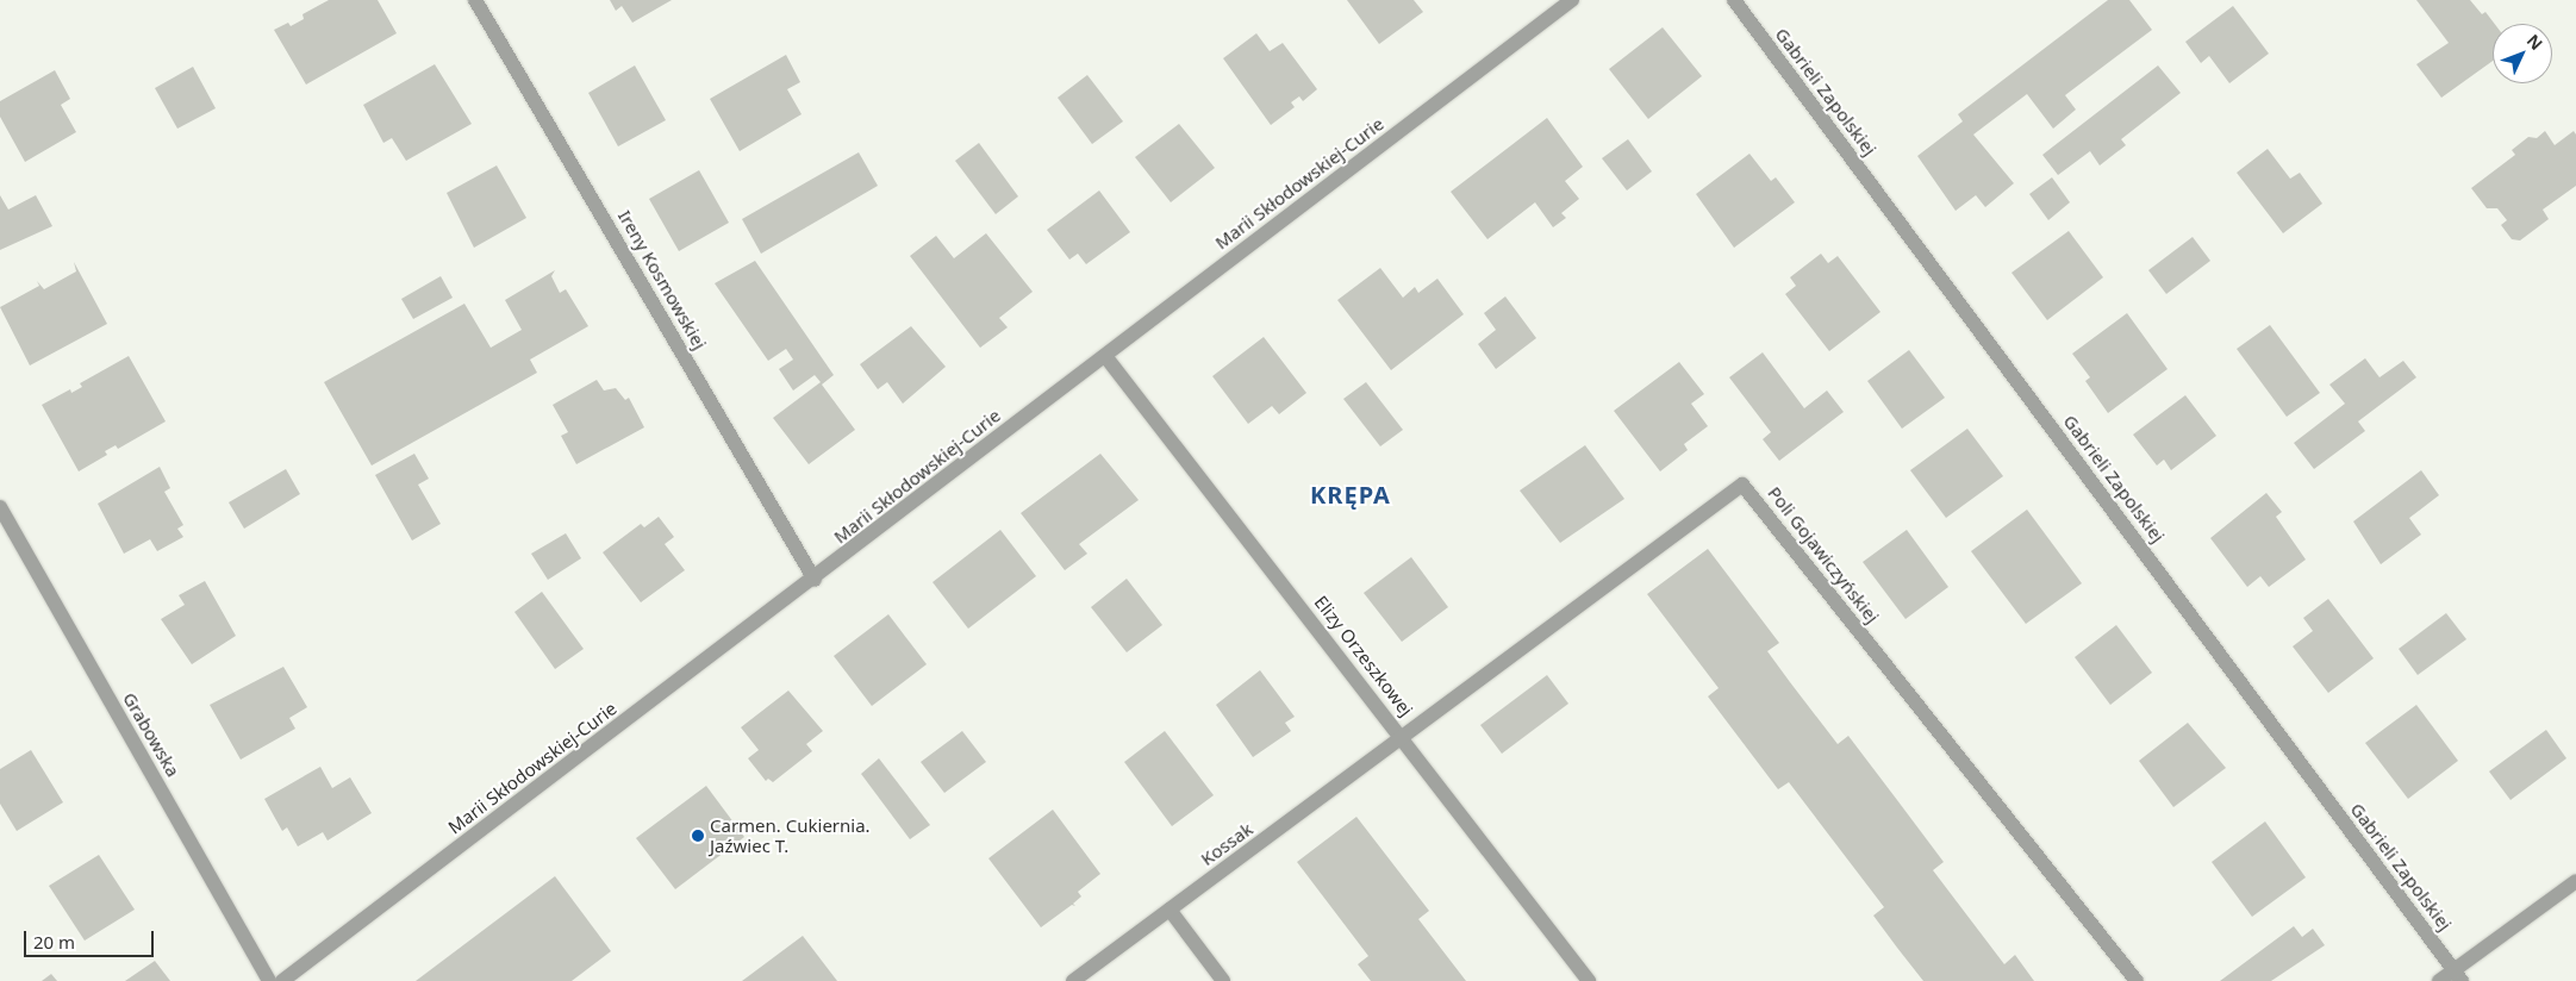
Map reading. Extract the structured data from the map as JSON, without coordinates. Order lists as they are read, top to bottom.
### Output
{
  "streets": {
    "street": [
      "Gabrieli Zapolskiej",
      "Marii Skłodowskiej-Curie",
      "Ireny Kosmowskiej",
      "Poli Gojawiczyńskiej",
      "Elizy Orzeszkowej",
      "Grabowska",
      "Kossak"
    ]
  },
  "crossings": [
    ["Marii Skłodowskiej-Curie", "Ireny Kosmowskiej"],
    ["Marii Skłodowskiej-Curie", "Elizy Orzeszkowej"],
    ["Poli Gojawiczyńskiej", "Elizy Orzeszkowej"],
    ["Poli Gojawiczyńskiej", "Kossak"],
    ["Elizy Orzeszkowej", "Kossak"]
  ],
  "districts": ["KRĘPA"],
  "places": ["Carmen. Cukiernia. Jaźwiec T."],
  "scale_bar": "20 m",
  "north": "top right"
}
